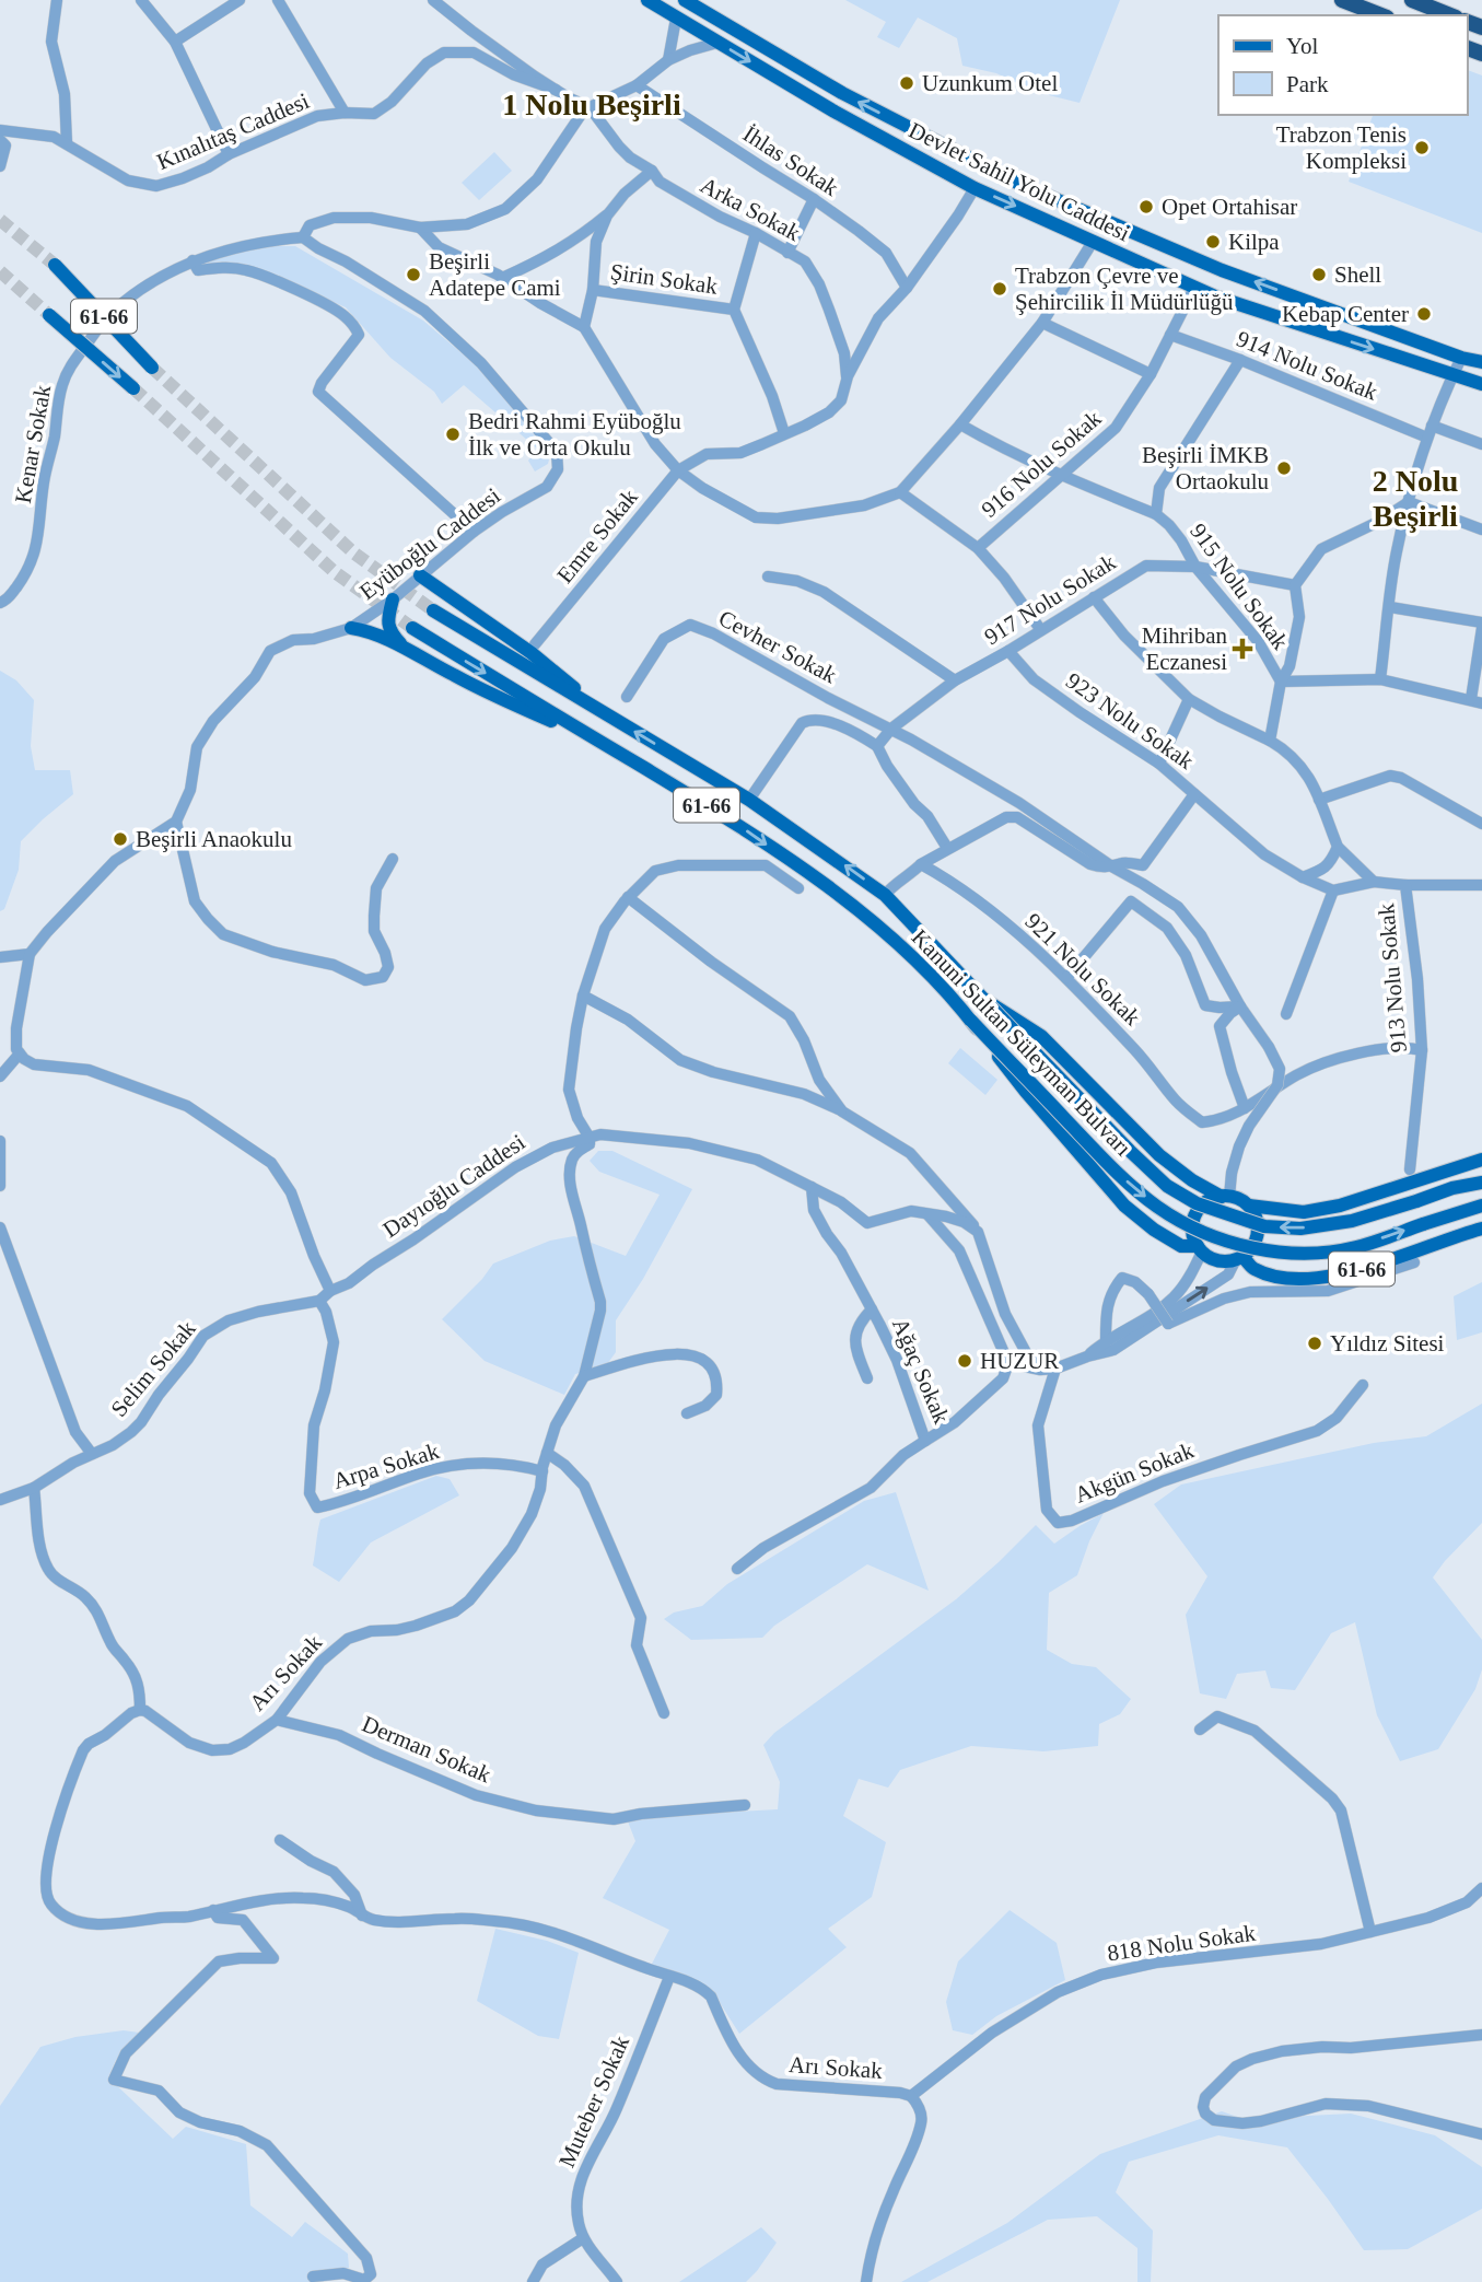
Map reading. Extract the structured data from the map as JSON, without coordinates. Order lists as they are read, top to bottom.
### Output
{
  "streets": {
    "main road": ["Devlet Sahil Yolu Caddesi", "61-66", "Kanuni Sultan Süleyman Bulvarı"],
    "street": [
      "Kınalıtaş Caddesi",
      "İhlas Sokak",
      "Arka Sokak",
      "Şirin Sokak",
      "914 Nolu Sokak",
      "Kenar Sokak",
      "916 Nolu Sokak",
      "Emre Sokak",
      "Eyüboğlu Caddesi",
      "915 Nolu Sokak",
      "917 Nolu Sokak",
      "Cevher Sokak",
      "923 Nolu Sokak",
      "921 Nolu Sokak",
      "913 Nolu Sokak",
      "Dayıoğlu Caddesi",
      "Selim Sokak",
      "Ağaç Sokak",
      "Arpa Sokak",
      "Akgün Sokak",
      "Arı Sokak",
      "Derman Sokak",
      "818 Nolu Sokak",
      "Muteber Sokak"
    ]
  },
  "crossings": [
    ["İhlas Sokak", "Emre Sokak"],
    ["Devlet Sahil Yolu Caddesi", "916 Nolu Sokak"],
    ["Devlet Sahil Yolu Caddesi", "Emre Sokak"],
    ["Arka Sokak", "Emre Sokak"],
    ["Şirin Sokak", "Emre Sokak"],
    ["61-66", "Eyüboğlu Caddesi"],
    ["61-66", "Kanuni Sultan Süleyman Bulvarı"],
    ["914 Nolu Sokak", "916 Nolu Sokak"],
    ["Kenar Sokak", "Eyüboğlu Caddesi"],
    ["915 Nolu Sokak", "917 Nolu Sokak"],
    ["917 Nolu Sokak", "Cevher Sokak"],
    ["917 Nolu Sokak", "923 Nolu Sokak"],
    ["917 Nolu Sokak", "913 Nolu Sokak"],
    ["Cevher Sokak", "Kanuni Sultan Süleyman Bulvarı"],
    ["Dayıoğlu Caddesi", "Ağaç Sokak"],
    ["Dayıoğlu Caddesi", "Arı Sokak"],
    ["Selim Sokak", "Arpa Sokak"],
    ["Arpa Sokak", "Arı Sokak"],
    ["Arı Sokak", "Derman Sokak"],
    ["Arı Sokak", "818 Nolu Sokak"],
    ["Arı Sokak", "Muteber Sokak"]
  ],
  "districts": ["1 Nolu Beşirli", "2 Nolu Beşirli"],
  "places": {
    "other": [
      "Uzunkum Otel",
      "Trabzon Tenis Kompleksi",
      "Opet Ortahisar",
      "Kilpa",
      "Beşirli Adatepe Cami",
      "Shell",
      "Trabzon Çevre ve Şehircilik İl Müdürlüğü",
      "Kebap Center",
      "Bedri Rahmi Eyüboğlu İlk ve Orta Okulu",
      "Beşirli İMKB Ortaokulu",
      "Beşirli Anaokulu",
      "Yıldız Sitesi",
      "HUZUR"
    ],
    "health": ["Mihriban Eczanesi"]
  },
  "legend": ["Yol", "Park"]
}
